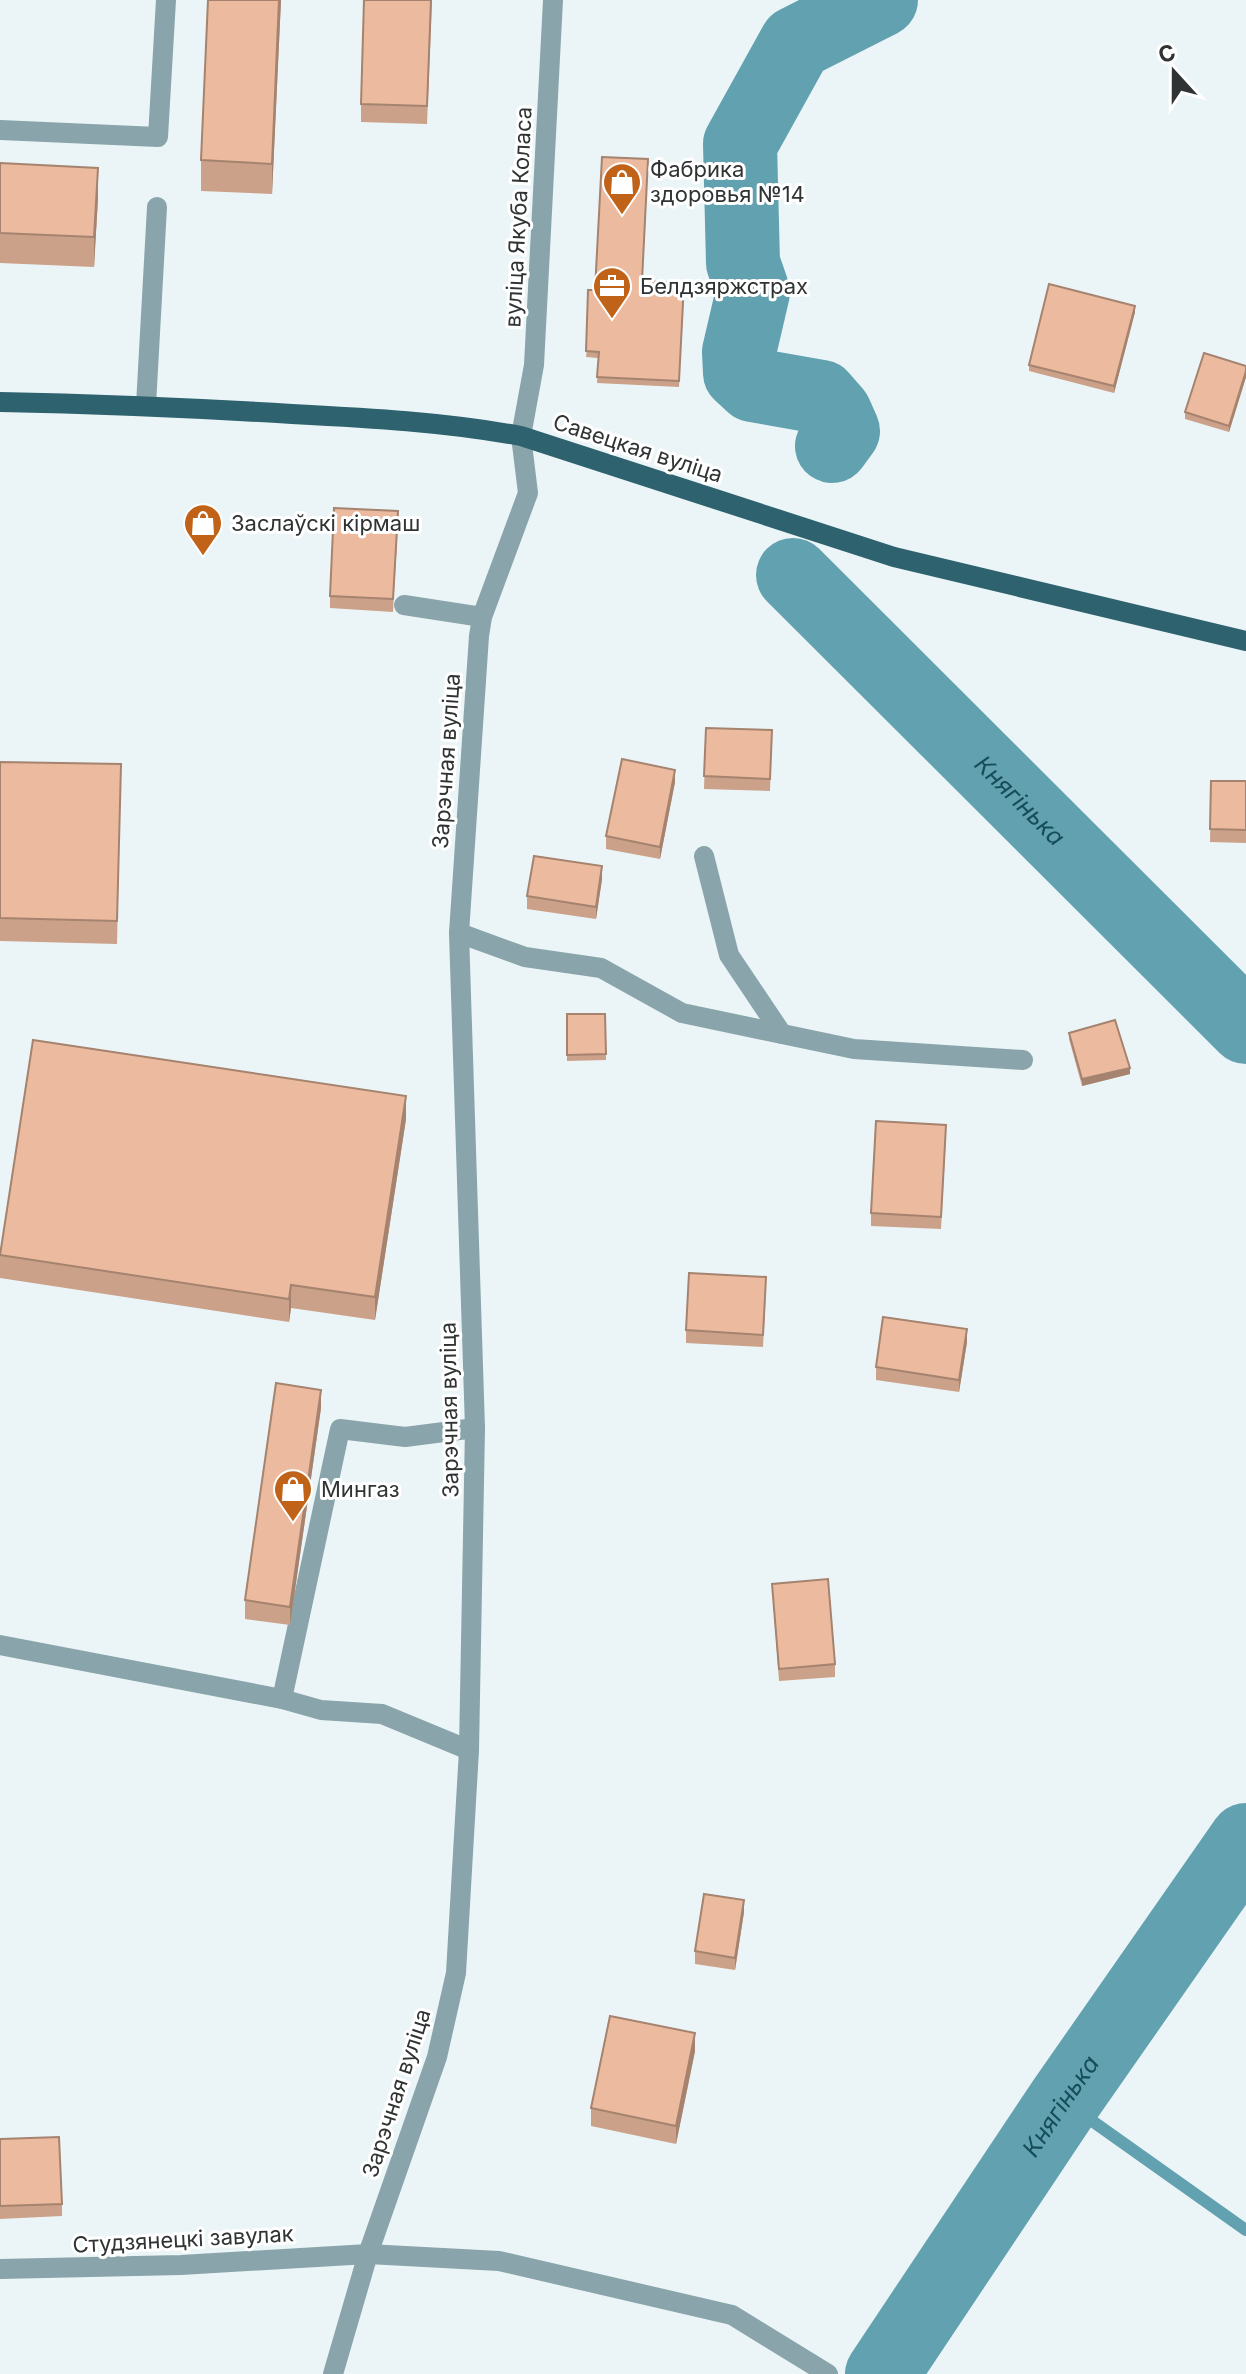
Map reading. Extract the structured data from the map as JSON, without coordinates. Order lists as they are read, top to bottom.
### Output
{
  "streets": {
    "main road": ["Савецкая вуліца"],
    "street": ["вуліца Якуба Коласа", "Зарэчная вуліца", "Студзянецкі завулак"]
  },
  "crossings": [
    ["вуліца Якуба Коласа", "Савецкая вуліца"],
    ["вуліца Якуба Коласа", "Зарэчная вуліца"],
    ["Савецкая вуліца", "Зарэчная вуліца"],
    ["Зарэчная вуліца", "Студзянецкі завулак"]
  ],
  "water": ["Княгінька"],
  "places": {
    "shop": ["Фабрика здоровья №14", "Заслаўскі кірмаш", "Мингаз"],
    "office": ["Белдзяржстрах"]
  },
  "north": "top"
}
